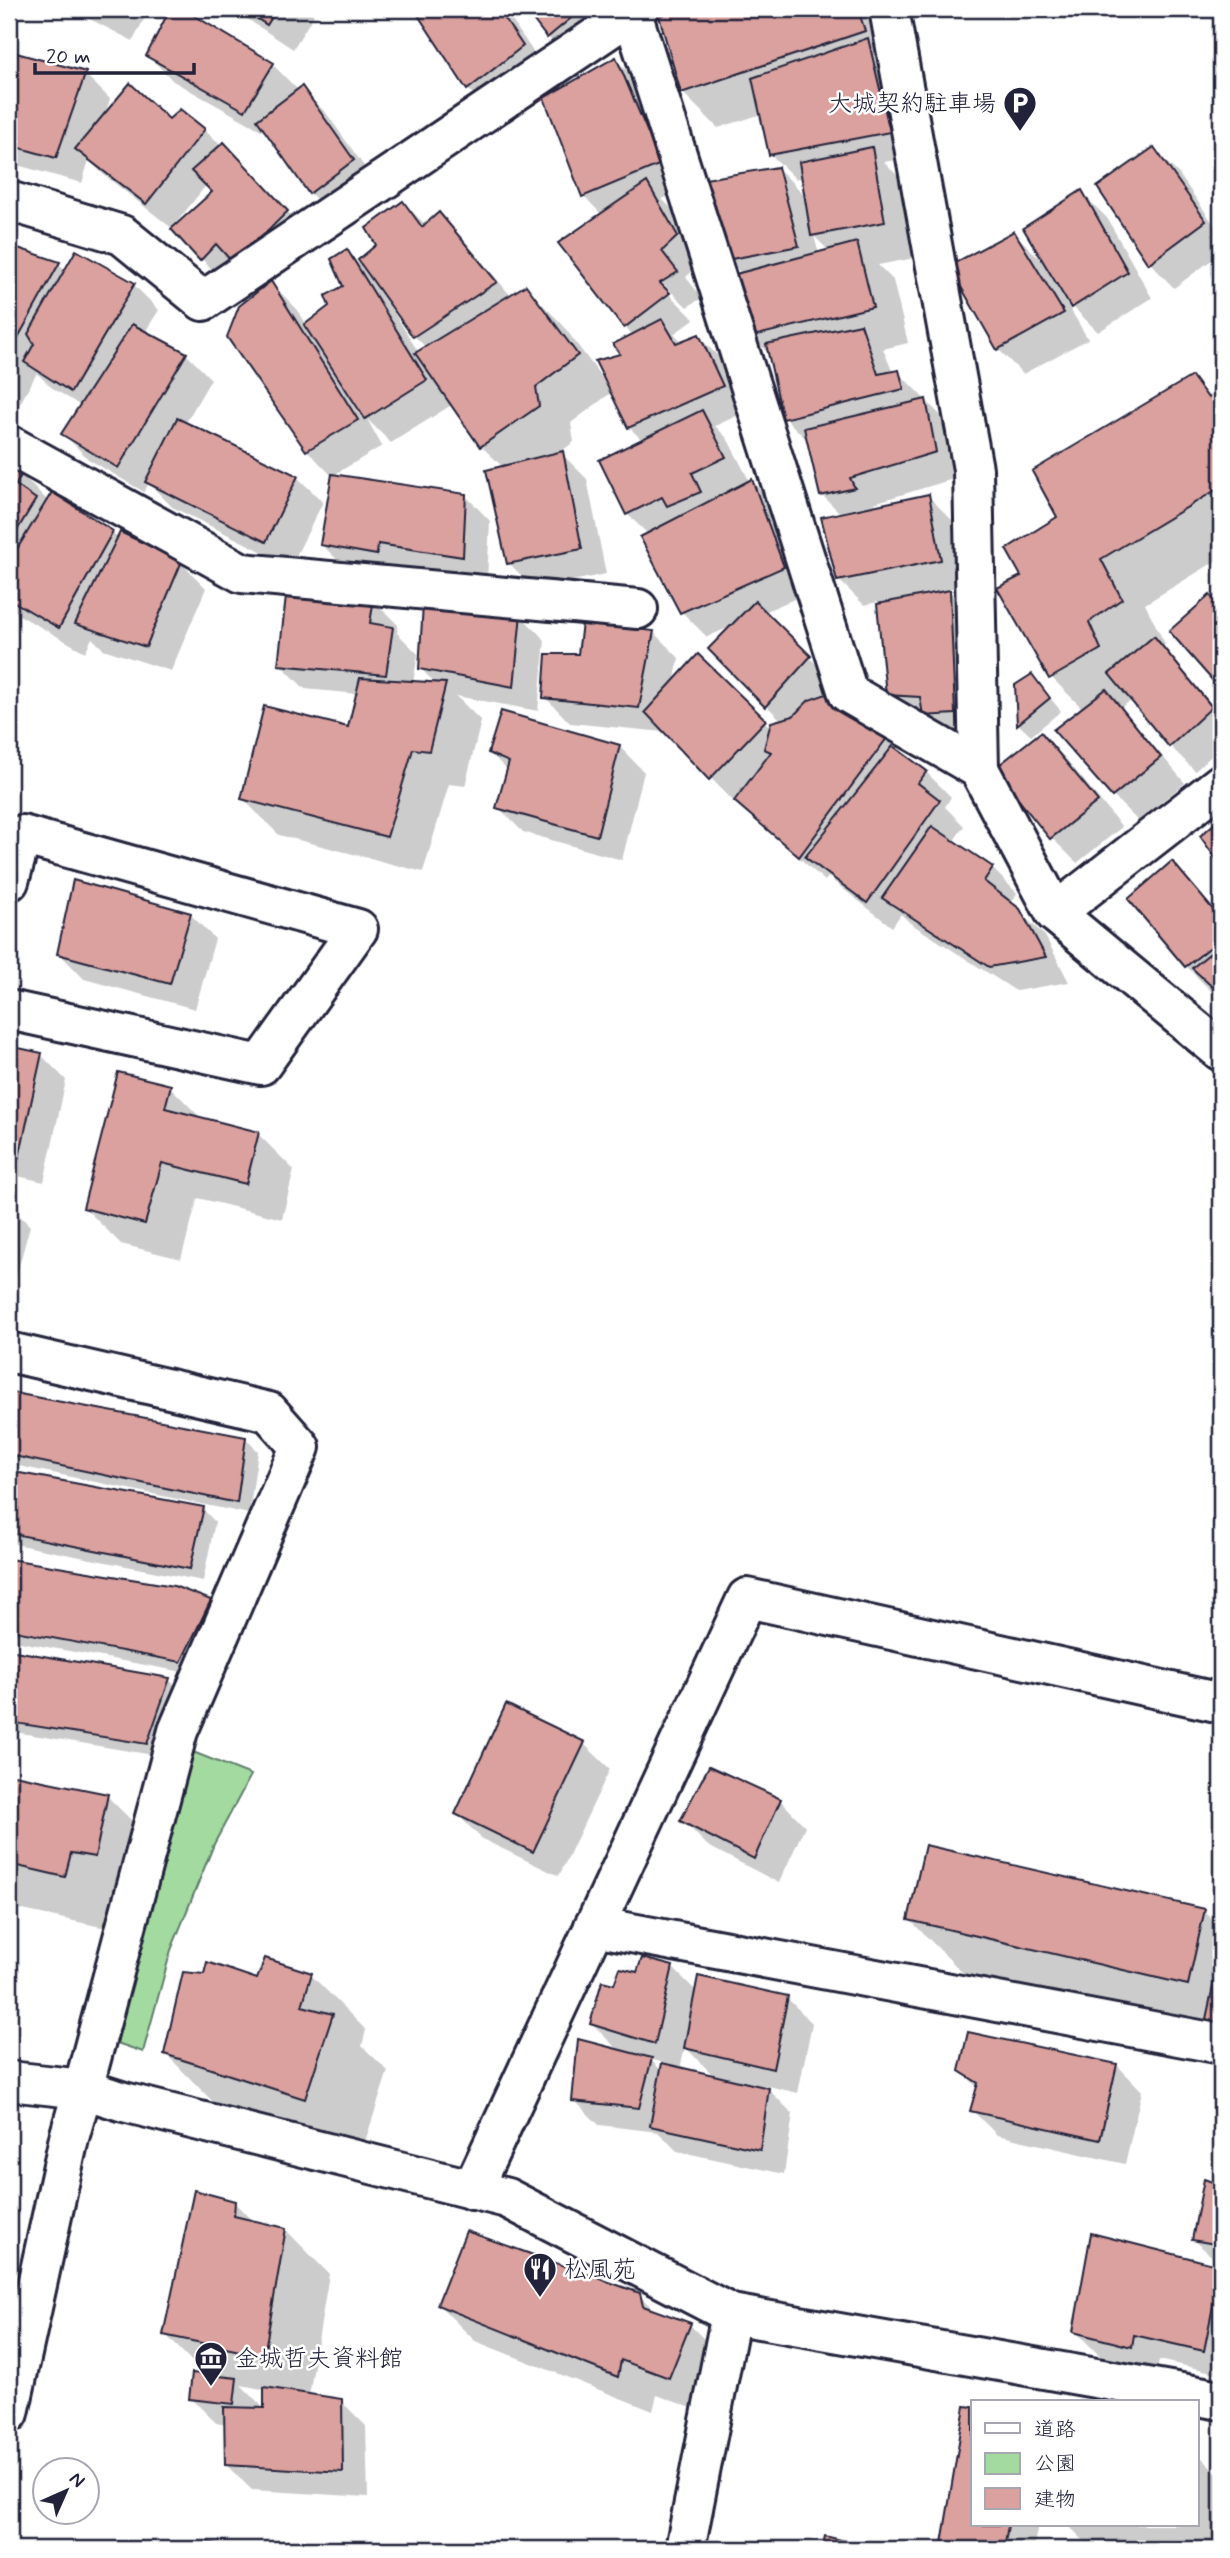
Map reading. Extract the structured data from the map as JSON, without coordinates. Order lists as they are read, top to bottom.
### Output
{
  "places": {
    "parking": ["大城契約駐車場"],
    "restaurant": ["松風苑"],
    "museum": ["金城哲夫資料館"]
  },
  "legend": ["道路", "公園", "建物"],
  "scale_bar": "20 m",
  "north": "top right"
}
